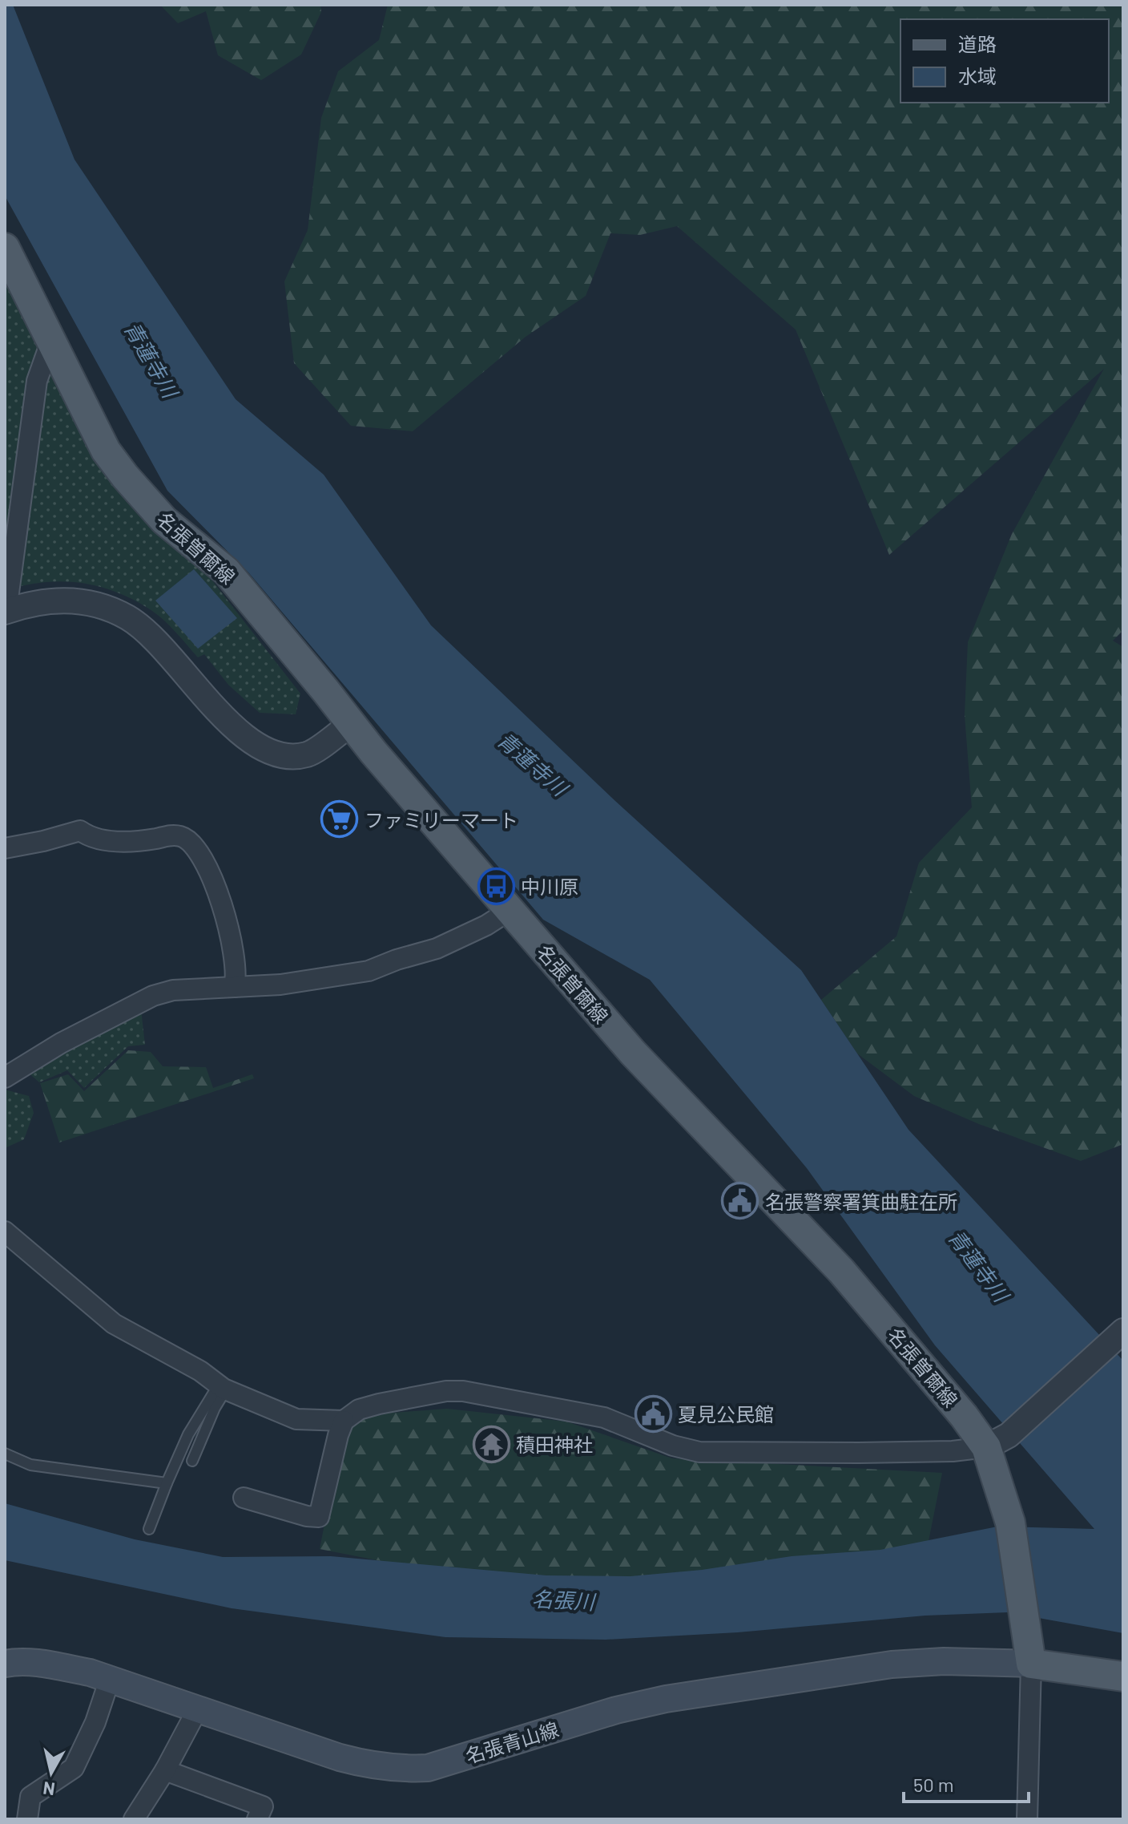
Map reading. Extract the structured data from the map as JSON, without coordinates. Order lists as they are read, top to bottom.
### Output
{
  "streets": {
    "main road": ["名張曽爾線", "名張青山線"]
  },
  "crossings": [
    ["名張曽爾線", "名張青山線"]
  ],
  "water": ["青蓮寺川", "名張川"],
  "places": {
    "supermarket": ["ファミリーマート"],
    "bus stop": ["中川原"],
    "public building": ["名張警察署箕曲駐在所", "夏見公民館"],
    "temple": ["積田神社"]
  },
  "legend": ["道路", "水域"],
  "scale_bar": "50 m",
  "north": "bottom"
}
